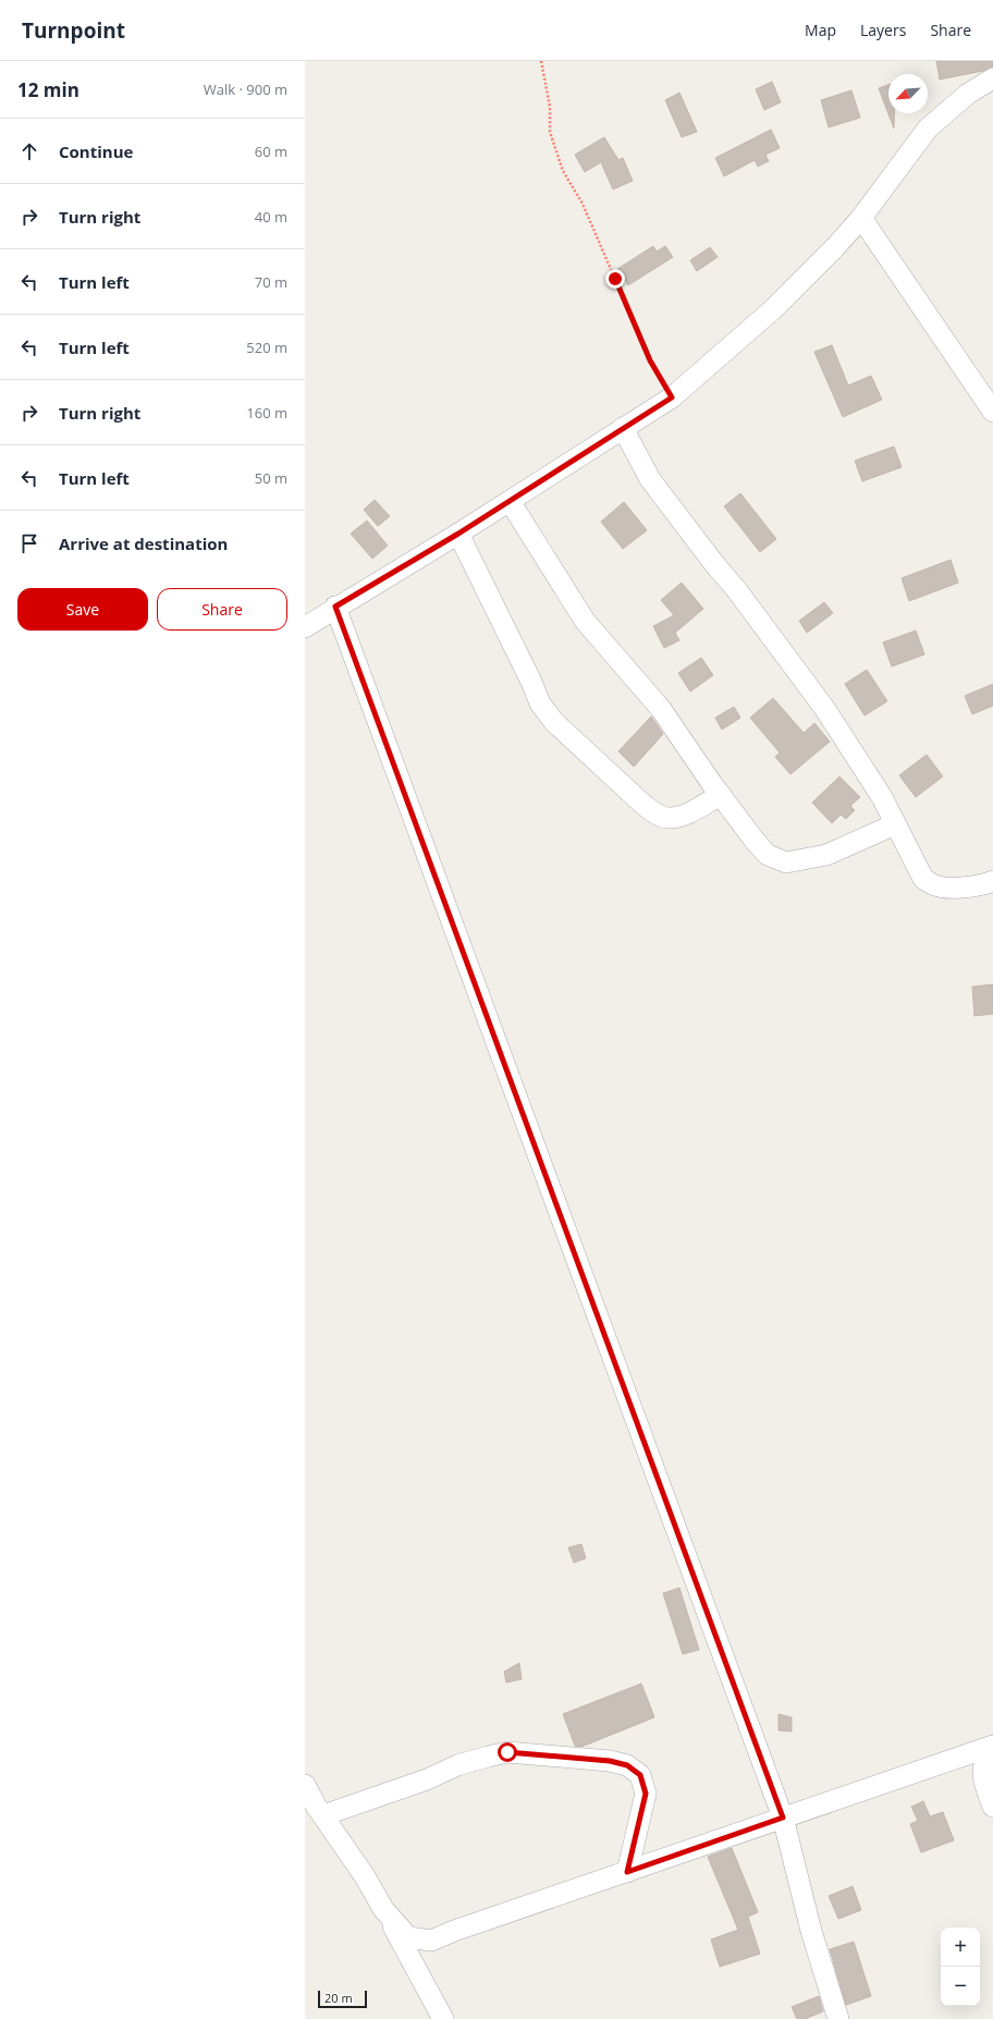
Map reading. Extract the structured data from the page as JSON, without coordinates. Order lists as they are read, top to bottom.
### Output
{
  "scale_bar": "20 m",
  "north": "bottom left",
  "page": {
    "header": "Turnpoint",
    "nav": ["Map", "Layers", "Share"],
    "heading": ["12 min", "Walk · 900 m"],
    "list": [
      ["Continue", "60 m"],
      ["Turn right", "40 m"],
      ["Turn left", "70 m"],
      ["Turn left", "520 m"],
      ["Turn right", "160 m"],
      ["Turn left", "50 m"],
      "Arrive at destination"
    ],
    "buttons": ["Save", "Share"],
    "map_buttons": ["+", "−"],
    "scale": "20 m"
  }
}
